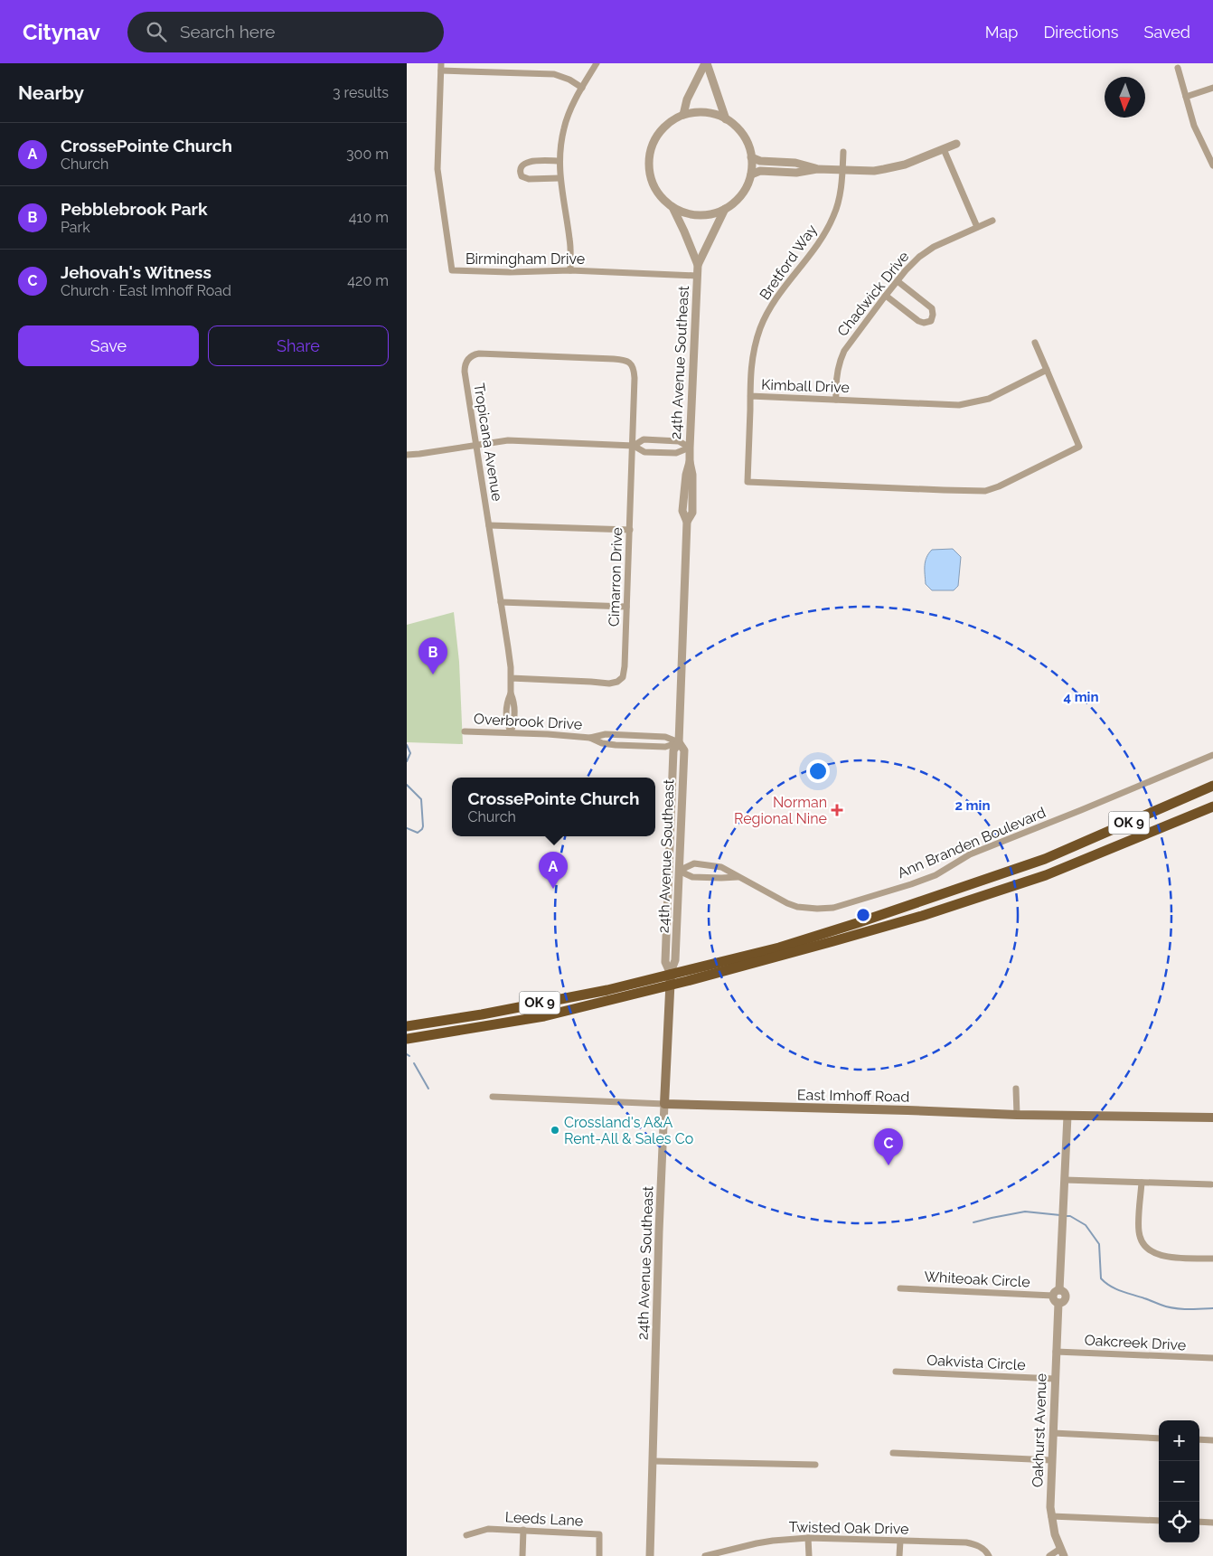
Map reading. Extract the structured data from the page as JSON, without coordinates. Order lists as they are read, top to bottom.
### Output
{
  "streets": {
    "highway": ["OK 9"],
    "main road": ["24th Avenue Southeast", "East Imhoff Road"],
    "street": [
      "Birmingham Drive",
      "Bretford Way",
      "Chadwick Drive",
      "Kimball Drive",
      "Tropicana Avenue",
      "Cimarron Drive",
      "Overbrook Drive",
      "Ann Branden Boulevard",
      "Whiteoak Circle",
      "Oakcreek Drive",
      "Oakvista Circle",
      "Oakhurst Avenue",
      "Leeds Lane",
      "Twisted Oak Drive"
    ]
  },
  "crossings": [
    ["Birmingham Drive", "24th Avenue Southeast"],
    ["Bretford Way", "Kimball Drive"],
    ["Chadwick Drive", "Kimball Drive"],
    ["24th Avenue Southeast", "Overbrook Drive"],
    ["24th Avenue Southeast", "OK 9"],
    ["24th Avenue Southeast", "Ann Branden Boulevard"],
    ["24th Avenue Southeast", "East Imhoff Road"],
    ["Tropicana Avenue", "Cimarron Drive"],
    ["Tropicana Avenue", "Overbrook Drive"],
    ["Whiteoak Circle", "Oakhurst Avenue"],
    ["Oakcreek Drive", "Oakhurst Avenue"],
    ["Oakvista Circle", "Oakhurst Avenue"]
  ],
  "places": {
    "health": ["Norman Regional Nine"],
    "other": ["Crossland's A&A Rent-All & Sales Co"]
  },
  "north": "bottom",
  "page": {
    "header": "Citynav",
    "search": "Search here",
    "nav": ["Map", "Directions", "Saved"],
    "heading": ["Nearby", "3 results"],
    "list": [
      {
        "mark": "A",
        "name": "CrossePointe Church",
        "note": "Church",
        "value": "300 m"
      },
      {
        "mark": "B",
        "name": "Pebblebrook Park",
        "note": "Park",
        "value": "410 m"
      },
      {
        "mark": "C",
        "name": "Jehovah's Witness",
        "note": "Church · East Imhoff Road",
        "value": "420 m"
      }
    ],
    "buttons": ["Save", "Share"],
    "pins": ["B", "A", "C"],
    "popup": ["CrossePointe Church", "Church"],
    "map_buttons": ["+", "−"]
  },
  "rings": ["4 min", "2 min"]
}
